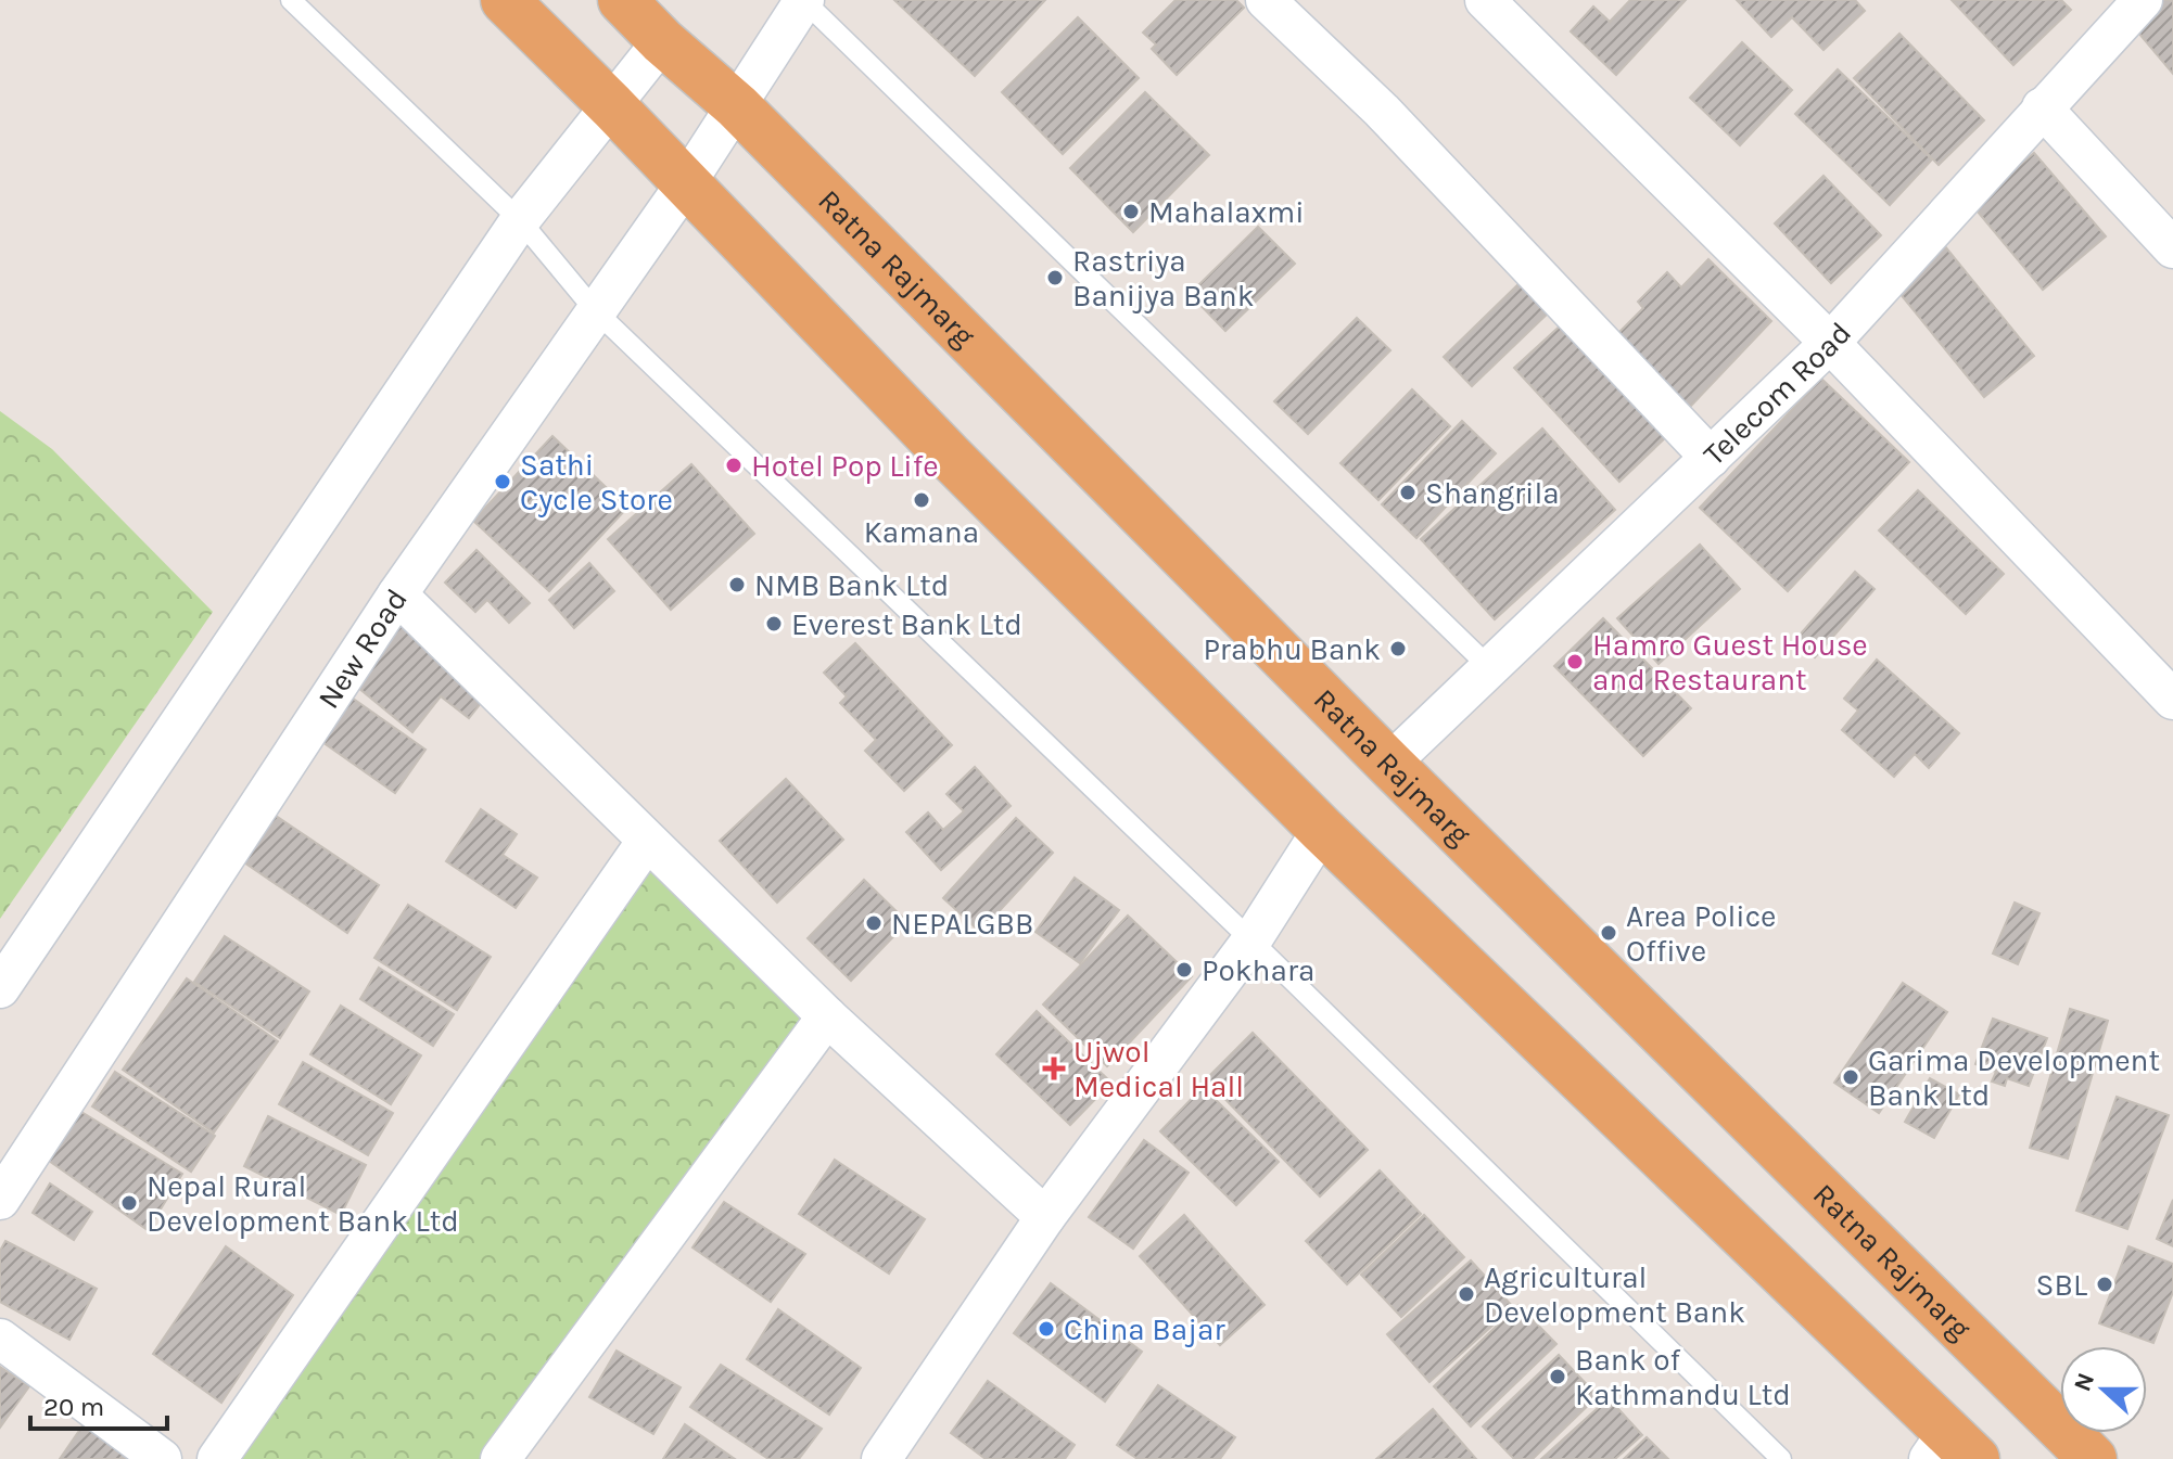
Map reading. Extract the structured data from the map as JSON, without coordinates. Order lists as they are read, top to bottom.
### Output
{
  "streets": {
    "highway": ["Ratna Rajmarg"],
    "street": ["Telecom Road", "New Road"]
  },
  "crossings": [
    ["Ratna Rajmarg", "Telecom Road"],
    ["Ratna Rajmarg", "New Road"]
  ],
  "places": {
    "other": [
      "Mahalaxmi",
      "Rastriya Banijya Bank",
      "Hotel Pop Life",
      "Sathi Cycle Store",
      "Shangrila",
      "Kamana",
      "NMB Bank Ltd",
      "Everest Bank Ltd",
      "Prabhu Bank",
      "Hamro Guest House and Restaurant",
      "NEPALGBB",
      "Area Police Offive",
      "Pokhara",
      "Garima Development Bank Ltd",
      "Nepal Rural Development Bank Ltd",
      "SBL",
      "Agricultural Development Bank",
      "China Bajar",
      "Bank of Kathmandu Ltd"
    ],
    "health": ["Ujwol Medical Hall"]
  },
  "scale_bar": "20 m",
  "north": "left"
}
